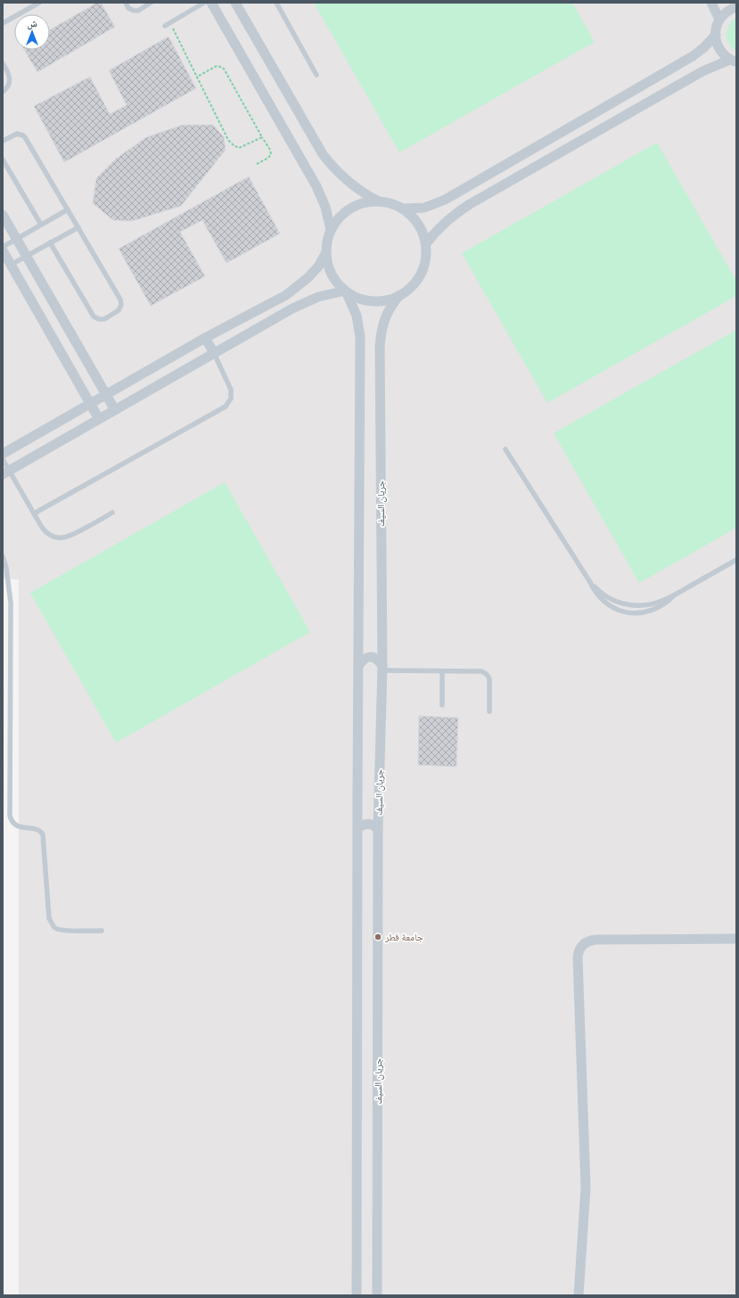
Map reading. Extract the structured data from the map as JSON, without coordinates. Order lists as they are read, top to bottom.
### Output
{
  "streets": {
    "street": ["جريان السيف"]
  },
  "places": ["جامعة قطر"],
  "north": "top"
}
